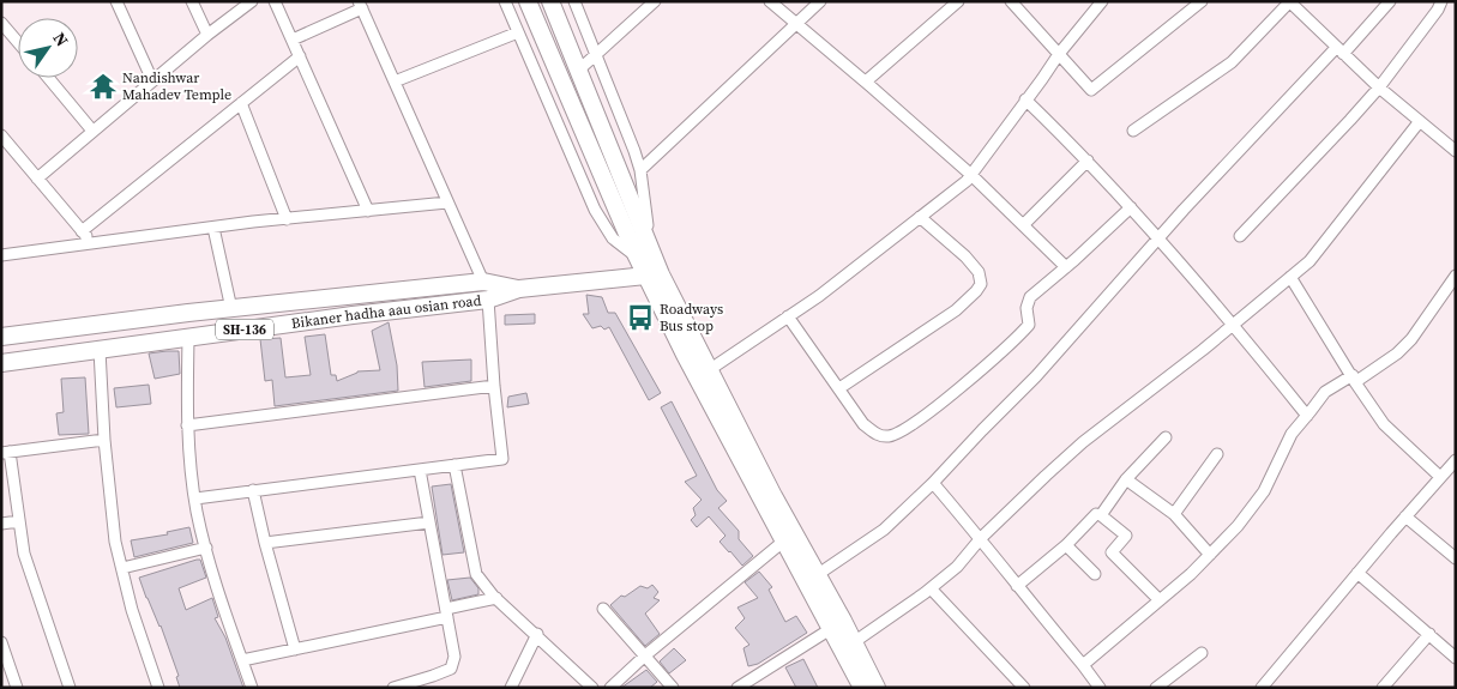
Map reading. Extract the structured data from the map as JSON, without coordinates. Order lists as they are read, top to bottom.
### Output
{
  "streets": {
    "main road": ["Bikaner hadha aau osian road", "SH-136"]
  },
  "places": {
    "temple": ["Nandishwar Mahadev Temple"],
    "bus stop": ["Roadways Bus stop"]
  },
  "north": "top right"
}
